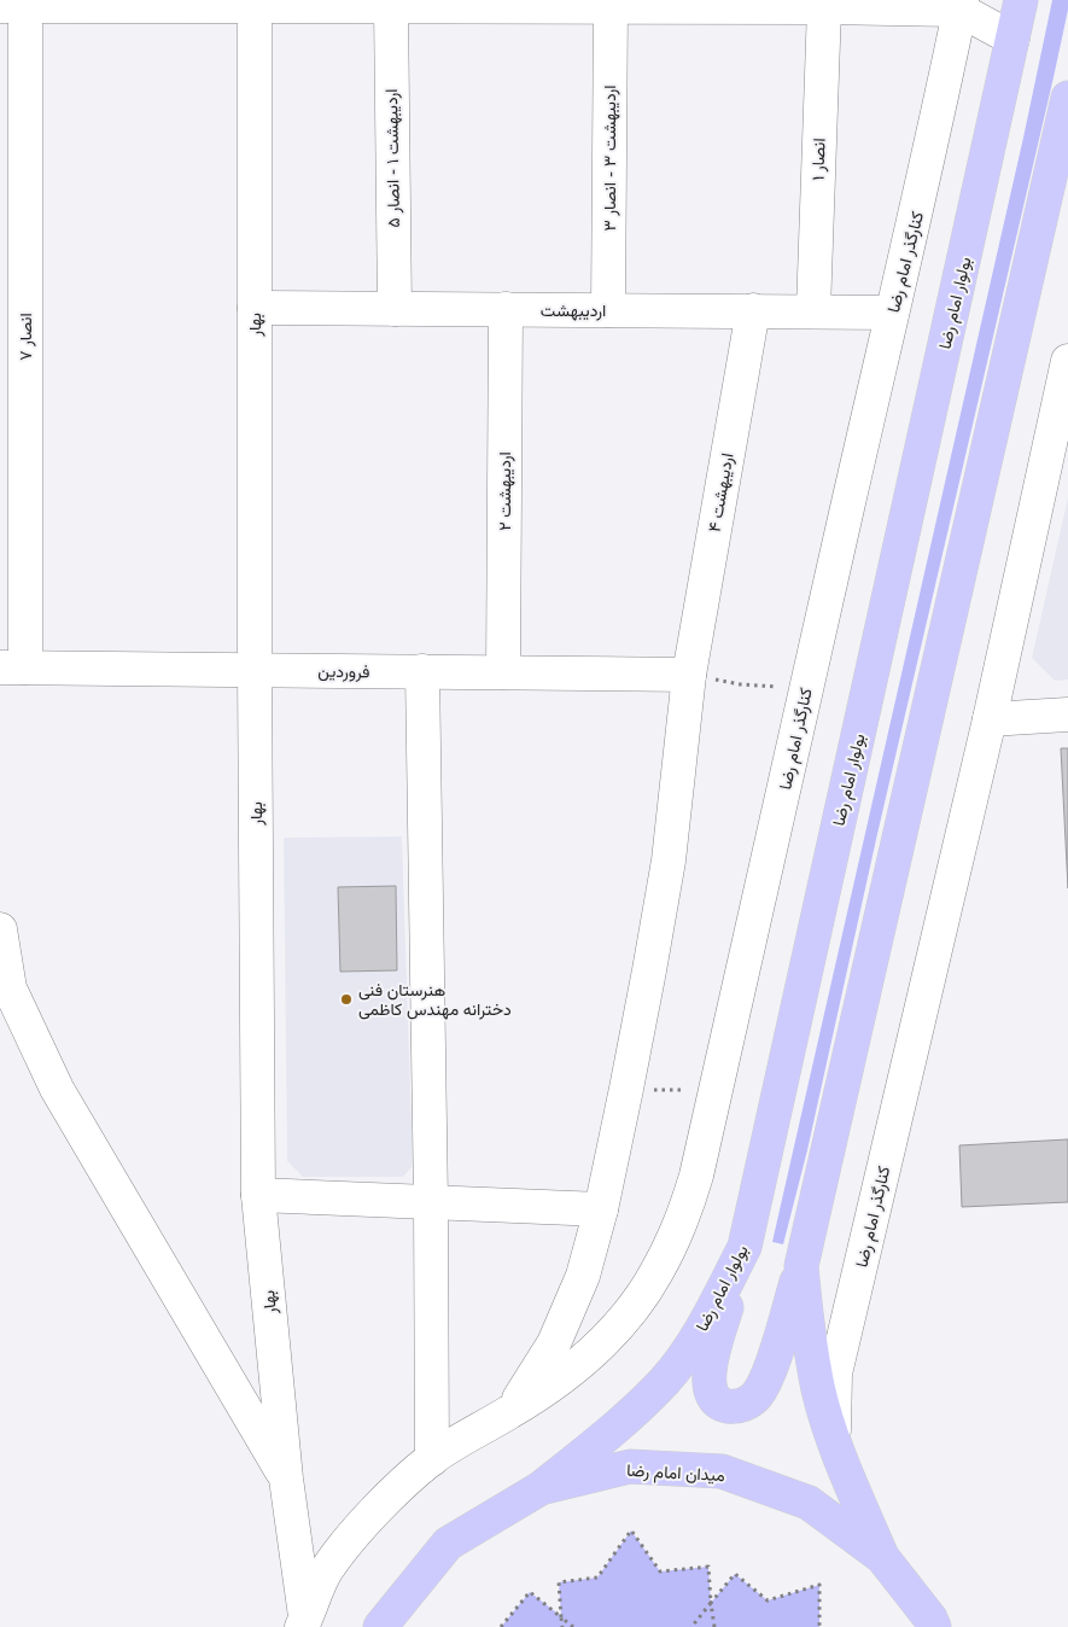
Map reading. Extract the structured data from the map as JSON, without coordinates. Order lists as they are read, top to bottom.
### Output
{
  "streets": {
    "main road": ["بولوار امام رضا", "میدان امام رضا"],
    "street": [
      "اردیبهشت ۱ - انصار ۵",
      "اردیبهشت ۳ - انصار ۳",
      "انصار ۱",
      "کنارگذر امام رضا",
      "اردیبهشت",
      "بهار",
      "انصار ۷",
      "اردیبهشت ۲",
      "اردیبهشت ۴",
      "فروردین"
    ]
  },
  "crossings": [
    ["اردیبهشت ۱ - انصار ۵", "اردیبهشت"],
    ["اردیبهشت ۳ - انصار ۳", "اردیبهشت"],
    ["انصار ۱", "اردیبهشت"],
    ["کنارگذر امام رضا", "اردیبهشت"],
    ["کنارگذر امام رضا", "بهار"],
    ["کنارگذر امام رضا", "اردیبهشت ۴"],
    ["بولوار امام رضا", "میدان امام رضا"],
    ["اردیبهشت", "بهار"],
    ["اردیبهشت", "اردیبهشت ۲"],
    ["اردیبهشت", "اردیبهشت ۴"],
    ["بهار", "فروردین"],
    ["انصار ۷", "فروردین"],
    ["اردیبهشت ۲", "فروردین"],
    ["اردیبهشت ۴", "فروردین"]
  ],
  "places": ["هنرستان فنی دخترانه مهندس کاظمی"]
}
